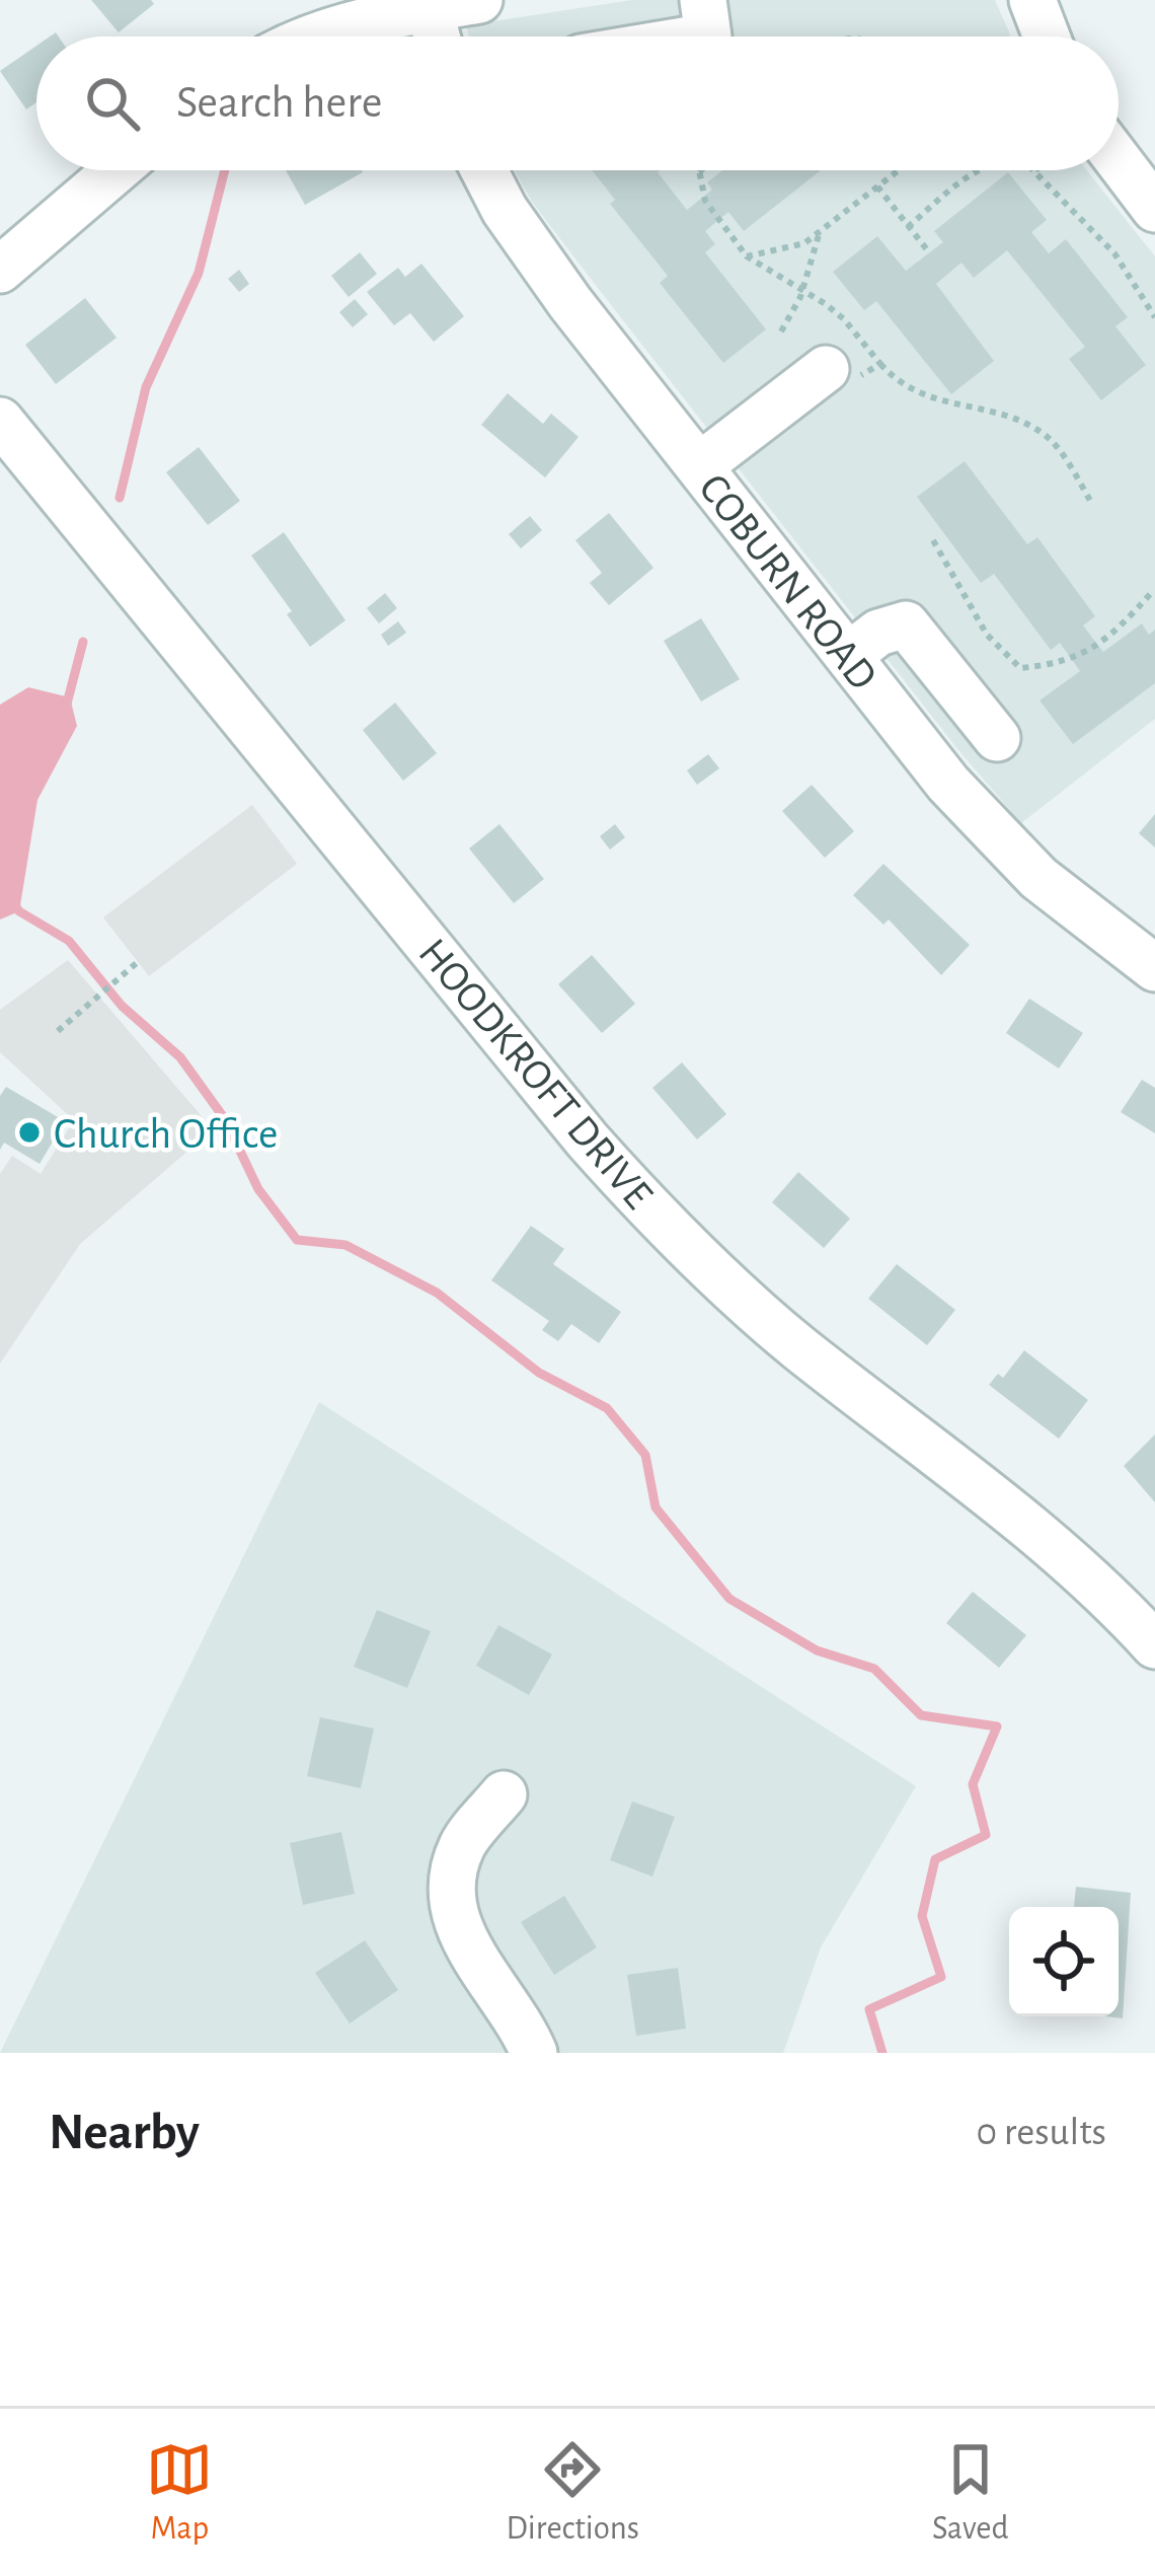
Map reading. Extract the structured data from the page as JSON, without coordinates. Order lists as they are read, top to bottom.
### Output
{
  "streets": {
    "street": ["COBURN ROAD", "HOODKROFT DRIVE"]
  },
  "places": ["Church Office"],
  "page": {
    "search": "Search here",
    "heading": ["Nearby", "0 results"],
    "nav": ["Map", "Directions", "Saved"]
  }
}
